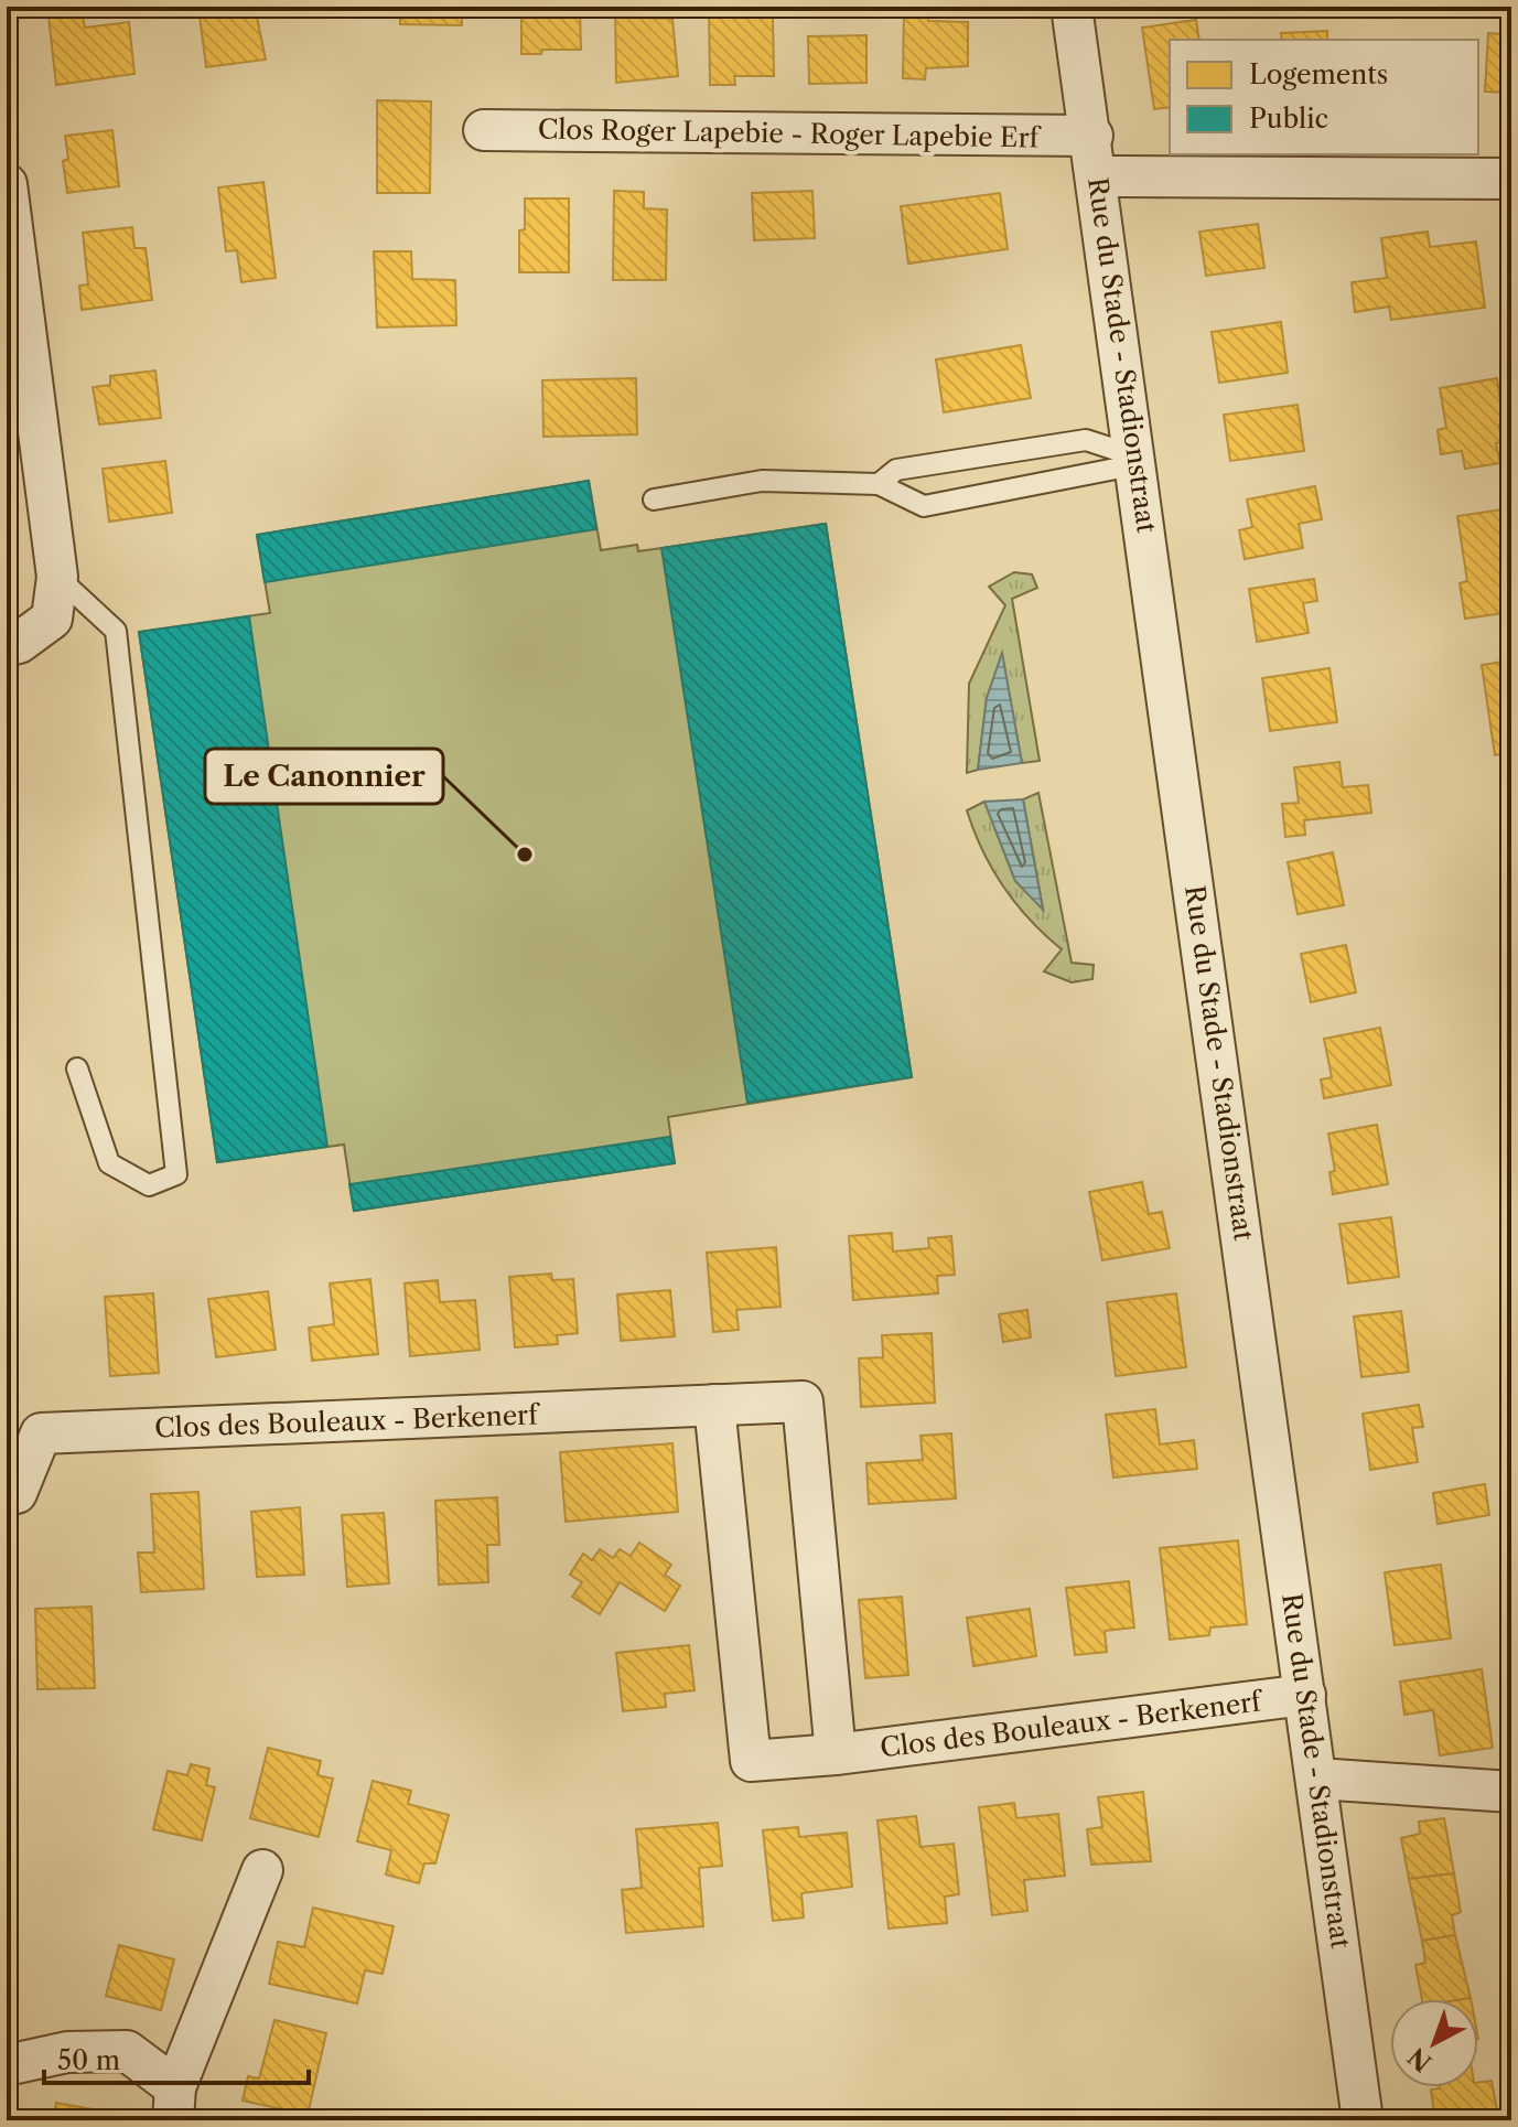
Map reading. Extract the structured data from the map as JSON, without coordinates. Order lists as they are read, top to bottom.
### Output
{
  "streets": {
    "street": ["Clos Roger Lapebie - Roger Lapebie Erf", "Rue du Stade - Stadionstraat", "Clos des Bouleaux - Berkenerf"]
  },
  "crossings": [
    ["Clos Roger Lapebie - Roger Lapebie Erf", "Rue du Stade - Stadionstraat"],
    ["Rue du Stade - Stadionstraat", "Clos des Bouleaux - Berkenerf"]
  ],
  "places": ["Le Canonnier"],
  "legend": ["Logements", "Public"],
  "scale_bar": "50 m",
  "north": "bottom left"
}
